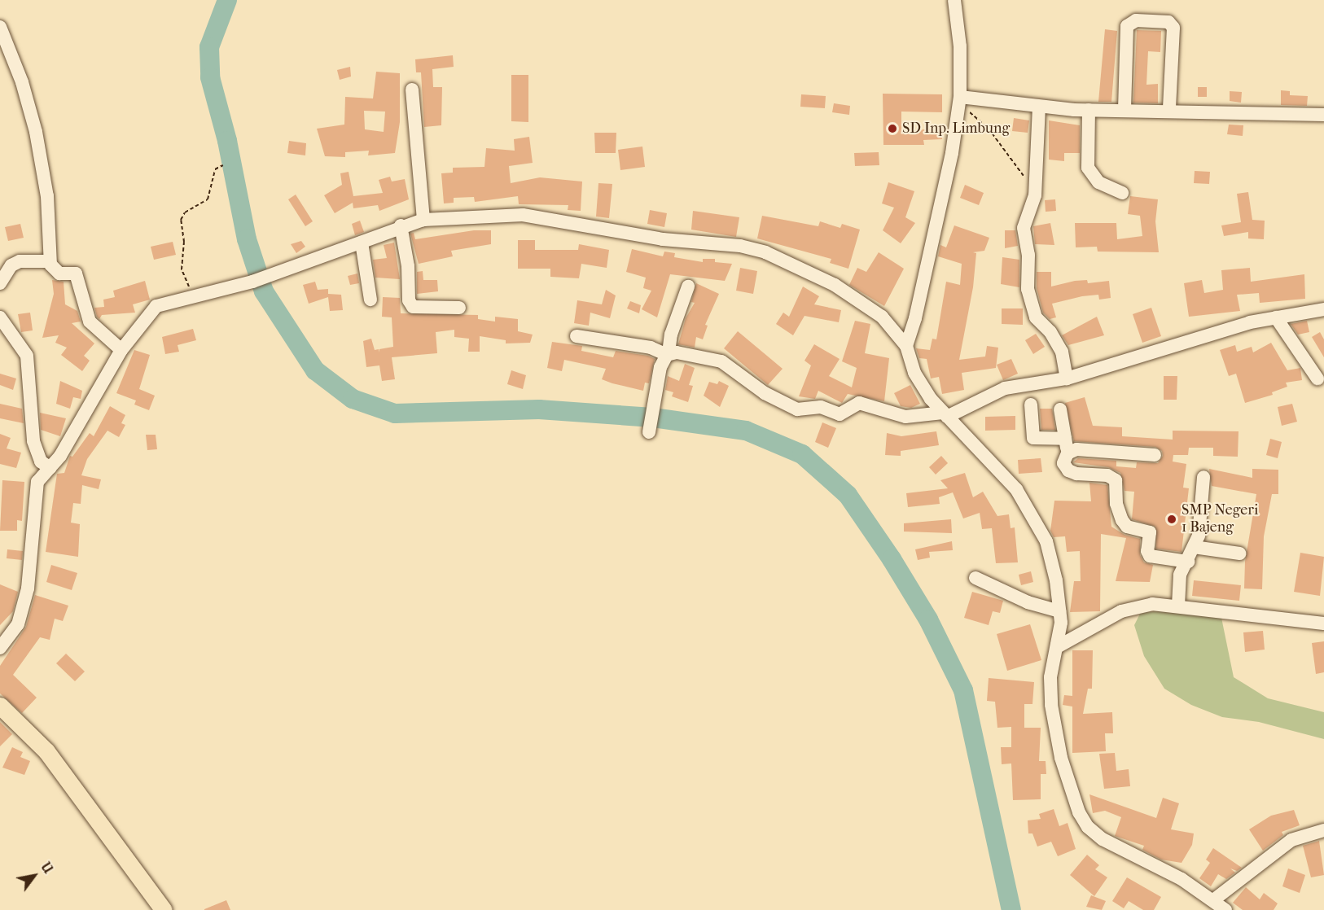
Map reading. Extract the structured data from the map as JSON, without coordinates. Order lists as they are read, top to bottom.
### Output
{
  "places": ["SD Inp. Limbung", "SMP Negeri 1 Bajeng"],
  "north": "top right"
}
